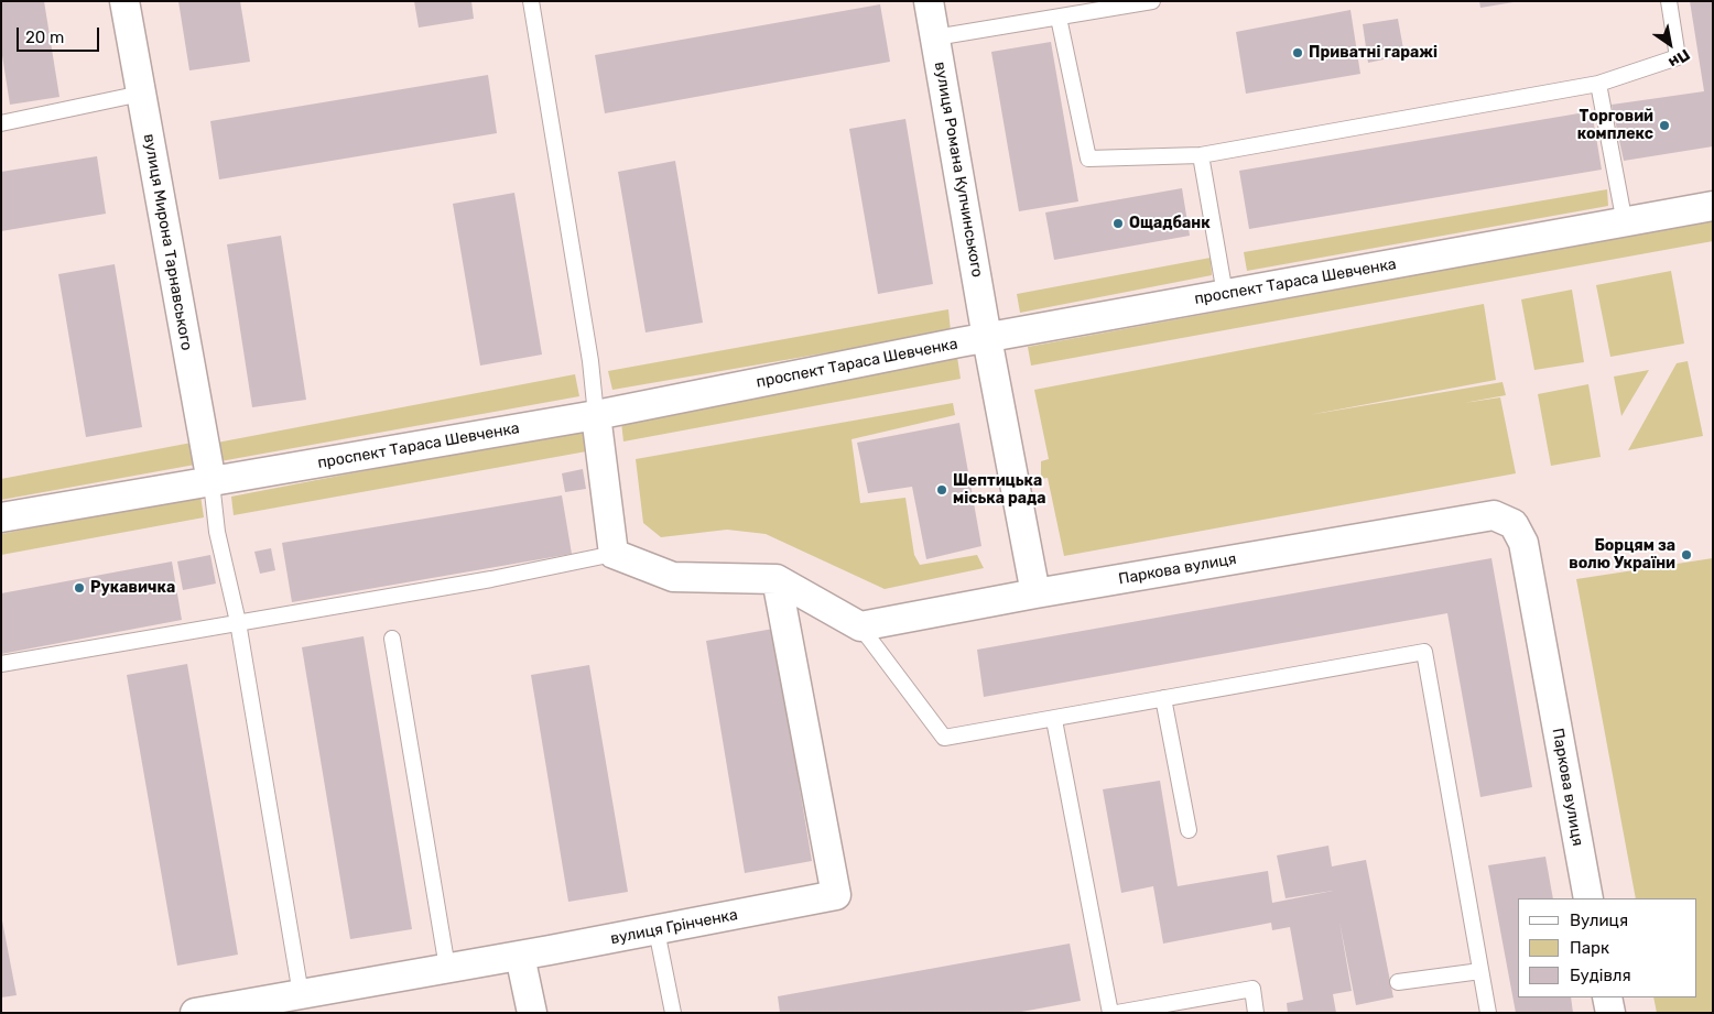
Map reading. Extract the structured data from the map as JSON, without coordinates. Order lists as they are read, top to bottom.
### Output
{
  "streets": {
    "street": [
      "вулиця Романа Купчинського",
      "вулиця Мирона Тарнавського",
      "проспект Тараса Шевченка",
      "Паркова вулиця",
      "вулиця Грінченка"
    ]
  },
  "crossings": [
    ["вулиця Романа Купчинського", "проспект Тараса Шевченка"],
    ["вулиця Романа Купчинського", "Паркова вулиця"],
    ["вулиця Мирона Тарнавського", "проспект Тараса Шевченка"]
  ],
  "places": [
    "Приватні гаражі",
    "Торговий комплекс",
    "Ощадбанк",
    "Шептицька міська рада",
    "Борцям за волю України",
    "Рукавичка"
  ],
  "legend": ["Вулиця", "Парк", "Будівля"],
  "scale_bar": "20 m",
  "north": "bottom right"
}
